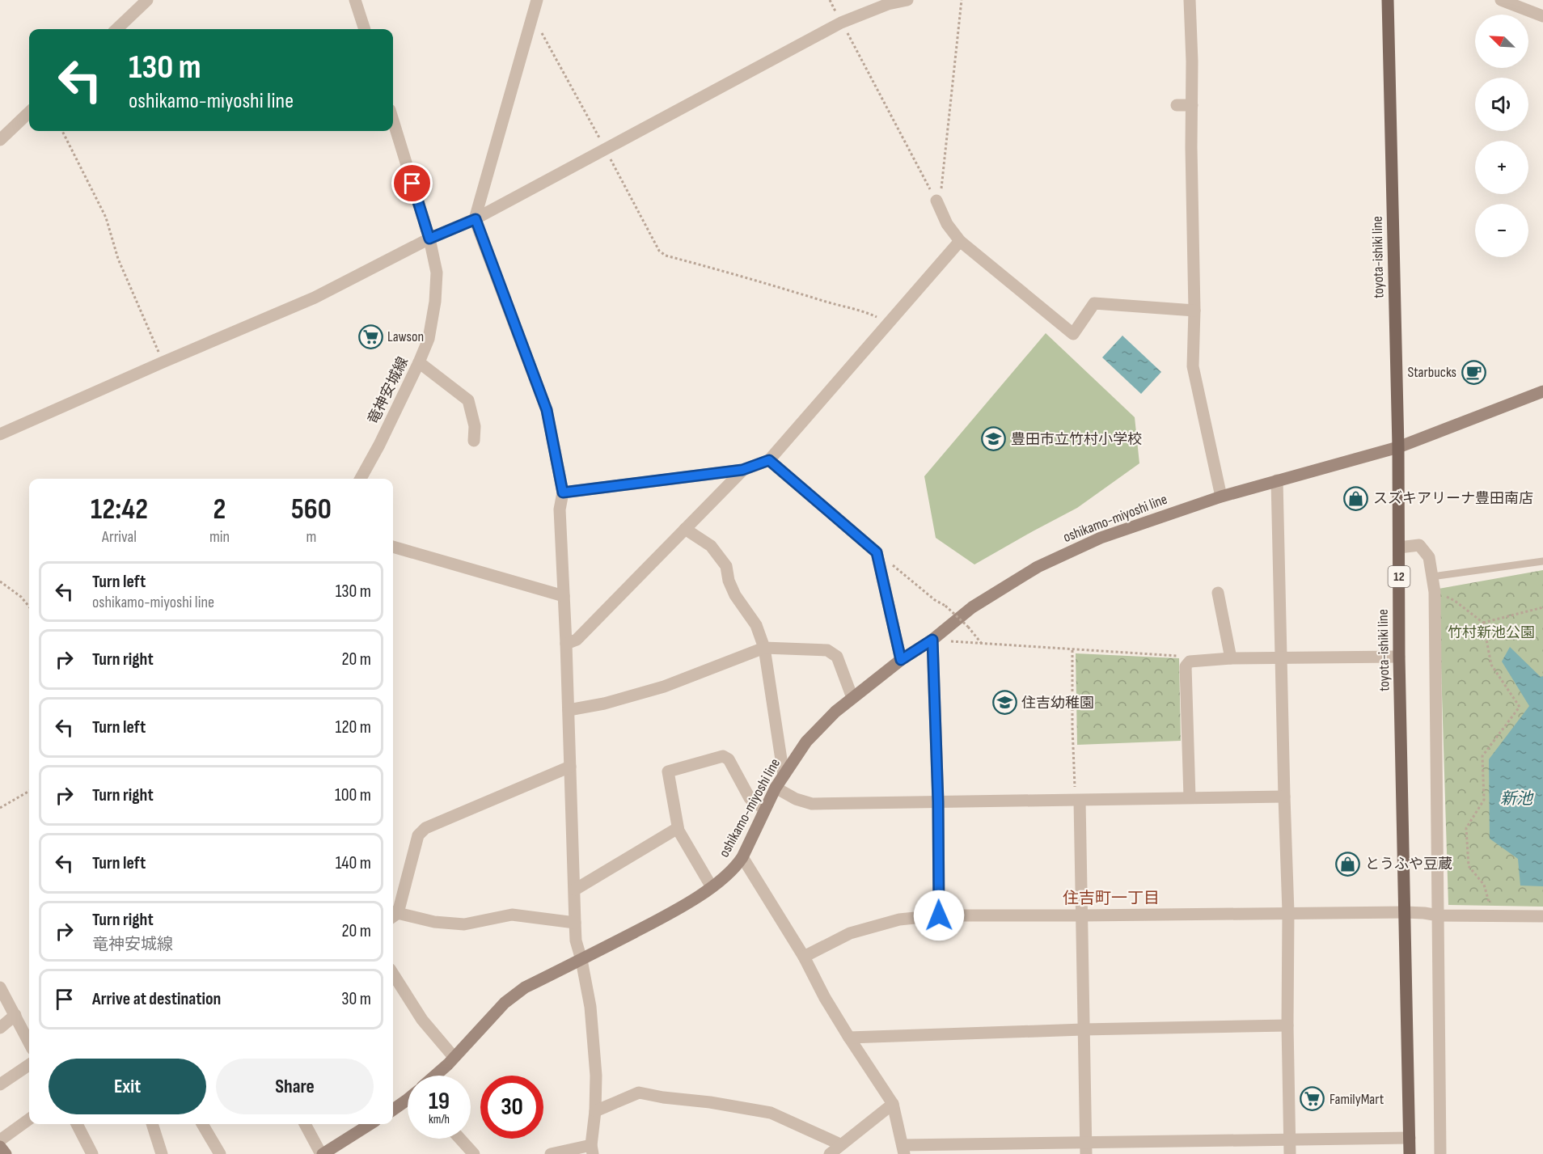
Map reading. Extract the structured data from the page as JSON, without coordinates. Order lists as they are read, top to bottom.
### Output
{
  "streets": {
    "main road": ["toyota-ishiki line", "oshikamo-miyoshi line", "12"],
    "street": ["竜神安城線"]
  },
  "crossings": [
    ["toyota-ishiki line", "oshikamo-miyoshi line"]
  ],
  "districts": ["住吉町一丁目"],
  "water": ["新池"],
  "parks": ["竹村新池公園"],
  "places": {
    "supermarket": ["Lawson", "FamilyMart"],
    "cafe": ["Starbucks"],
    "school or university": ["豊田市立竹村小学校", "住吉幼稚園"],
    "shop": ["スズキアリーナ豊田南店", "とうふや豆蔵"]
  },
  "north": "top left",
  "page": {
    "map_buttons": ["+", "−"],
    "turn": ["130 m", "oshikamo-miyoshi line"],
    "eta": [
      "12:42",
      "Arrival",
      "2",
      "min",
      "560",
      "m"
    ],
    "list": [
      {
        "name": "Turn left",
        "note": "oshikamo-miyoshi line",
        "value": "130 m"
      },
      {
        "name": "Turn right",
        "value": "20 m"
      },
      {
        "name": "Turn left",
        "value": "120 m"
      },
      {
        "name": "Turn right",
        "value": "100 m"
      },
      {
        "name": "Turn left",
        "value": "140 m"
      },
      {
        "name": "Turn right",
        "note": "竜神安城線",
        "value": "20 m"
      },
      {
        "name": "Arrive at destination",
        "value": "30 m"
      }
    ],
    "buttons": ["Exit", "Share"],
    "speed": "19 km/h",
    "limit": "30"
  }
}
